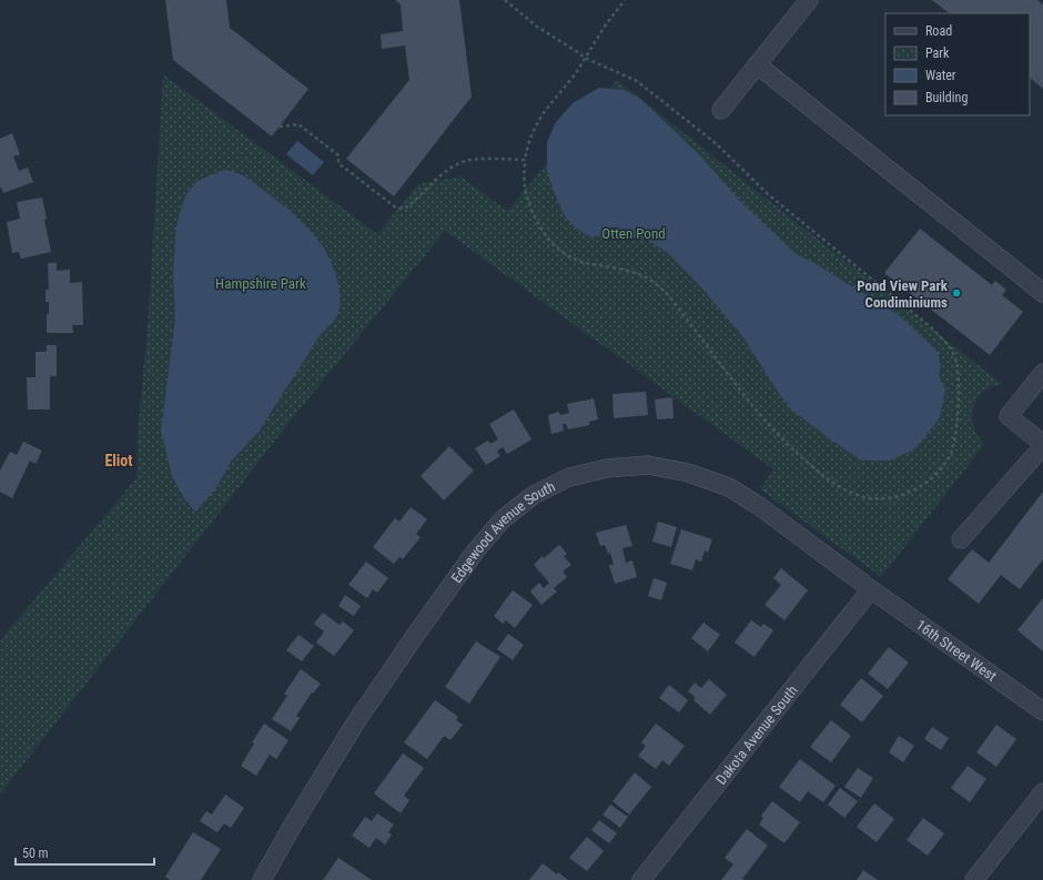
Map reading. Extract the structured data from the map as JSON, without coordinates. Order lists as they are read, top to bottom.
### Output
{
  "streets": {
    "street": ["Edgewood Avenue South", "16th Street West", "Dakota Avenue South"]
  },
  "crossings": [
    ["Edgewood Avenue South", "16th Street West"],
    ["Edgewood Avenue South", "Dakota Avenue South"],
    ["16th Street West", "Dakota Avenue South"]
  ],
  "districts": ["Eliot"],
  "parks": ["Otten Pond", "Hampshire Park"],
  "places": ["Pond View Park Condiminiums"],
  "legend": [
    "Road",
    "Park",
    "Water",
    "Building"
  ],
  "scale_bar": "50 m"
}
